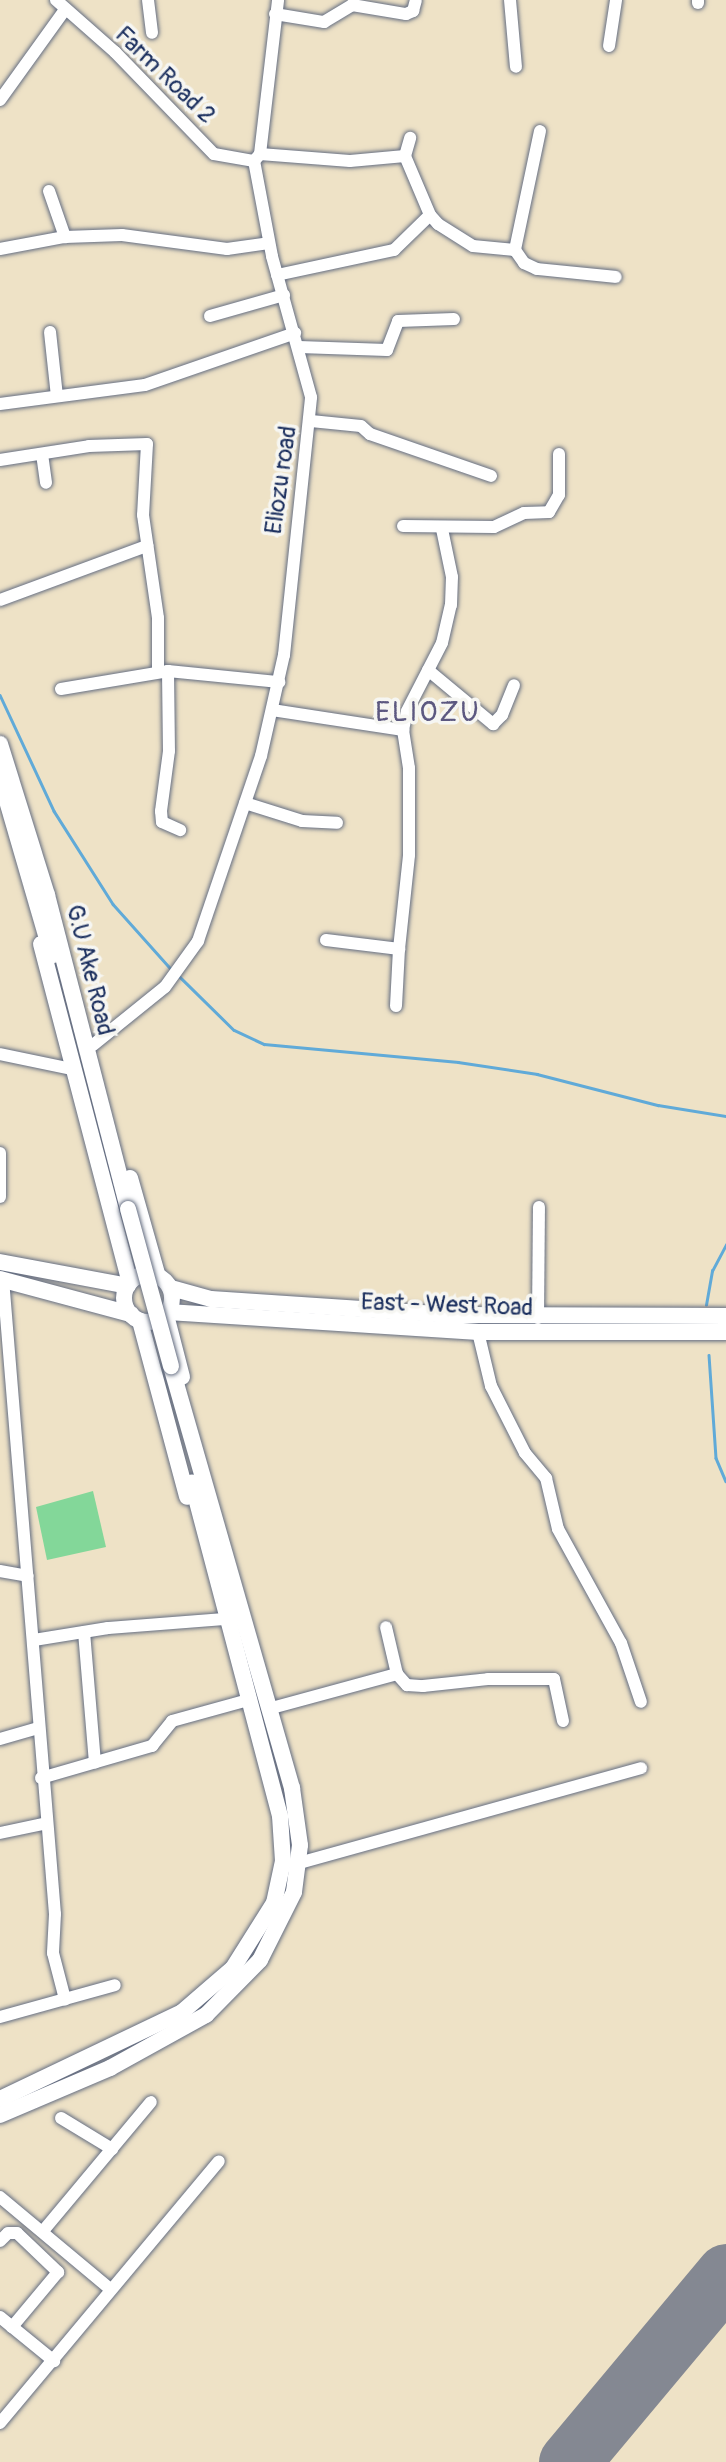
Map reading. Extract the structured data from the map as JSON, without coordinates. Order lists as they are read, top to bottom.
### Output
{
  "streets": {
    "main road": ["G.U Ake Road", "East - West Road"],
    "street": ["Farm Road 2", "Eliozu road"]
  },
  "crossings": [
    ["Farm Road 2", "Eliozu road"]
  ],
  "districts": ["ELIOZU"]
}
